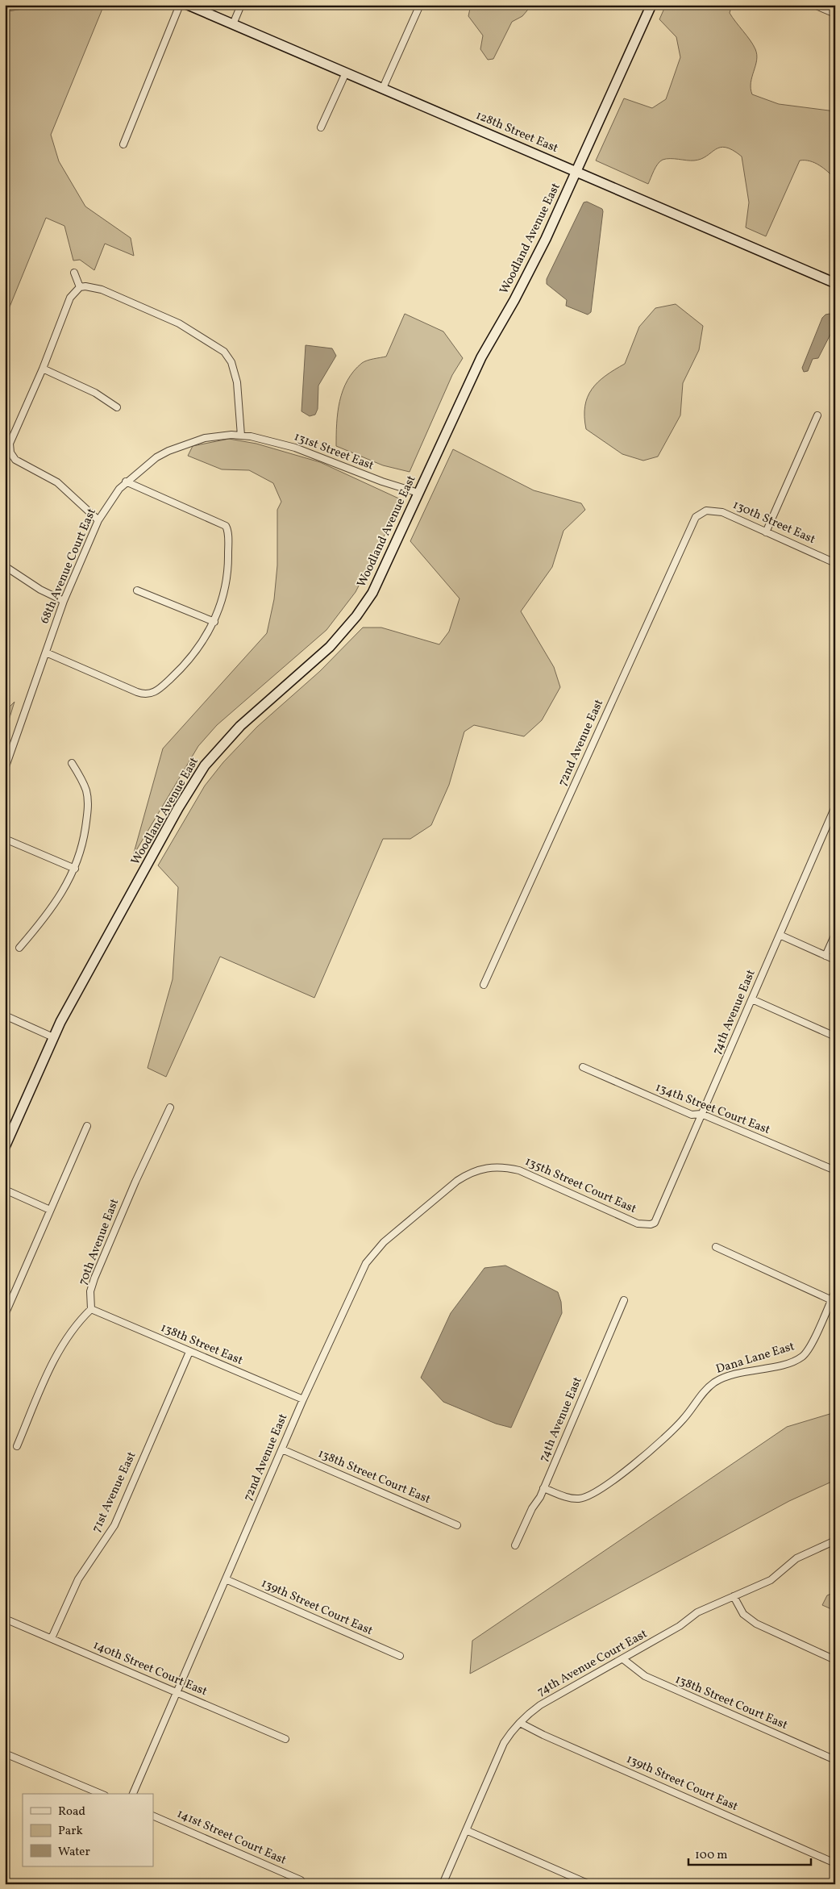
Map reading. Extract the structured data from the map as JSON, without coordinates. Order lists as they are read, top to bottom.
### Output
{
  "streets": {
    "street": [
      "128th Street East",
      "Woodland Avenue East",
      "131st Street East",
      "130th Street East",
      "68th Avenue Court East",
      "72nd Avenue East",
      "74th Avenue East",
      "134th Street Court East",
      "135th Street Court East",
      "70th Avenue East",
      "138th Street East",
      "Dana Lane East",
      "138th Street Court East",
      "71st Avenue East",
      "139th Street Court East",
      "74th Avenue Court East",
      "140th Street Court East",
      "141st Street Court East"
    ]
  },
  "crossings": [
    ["128th Street East", "Woodland Avenue East"],
    ["Woodland Avenue East", "131st Street East"],
    ["131st Street East", "68th Avenue Court East"],
    ["130th Street East", "72nd Avenue East"],
    ["72nd Avenue East", "135th Street Court East"],
    ["72nd Avenue East", "138th Street East"],
    ["72nd Avenue East", "138th Street Court East"],
    ["72nd Avenue East", "139th Street Court East"],
    ["72nd Avenue East", "140th Street Court East"],
    ["74th Avenue East", "134th Street Court East"],
    ["74th Avenue East", "135th Street Court East"],
    ["74th Avenue East", "Dana Lane East"],
    ["70th Avenue East", "138th Street East"],
    ["138th Street East", "71st Avenue East"],
    ["138th Street Court East", "74th Avenue Court East"],
    ["71st Avenue East", "140th Street Court East"],
    ["139th Street Court East", "74th Avenue Court East"]
  ],
  "legend": ["Road", "Park", "Water"],
  "scale_bar": "100 m"
}
